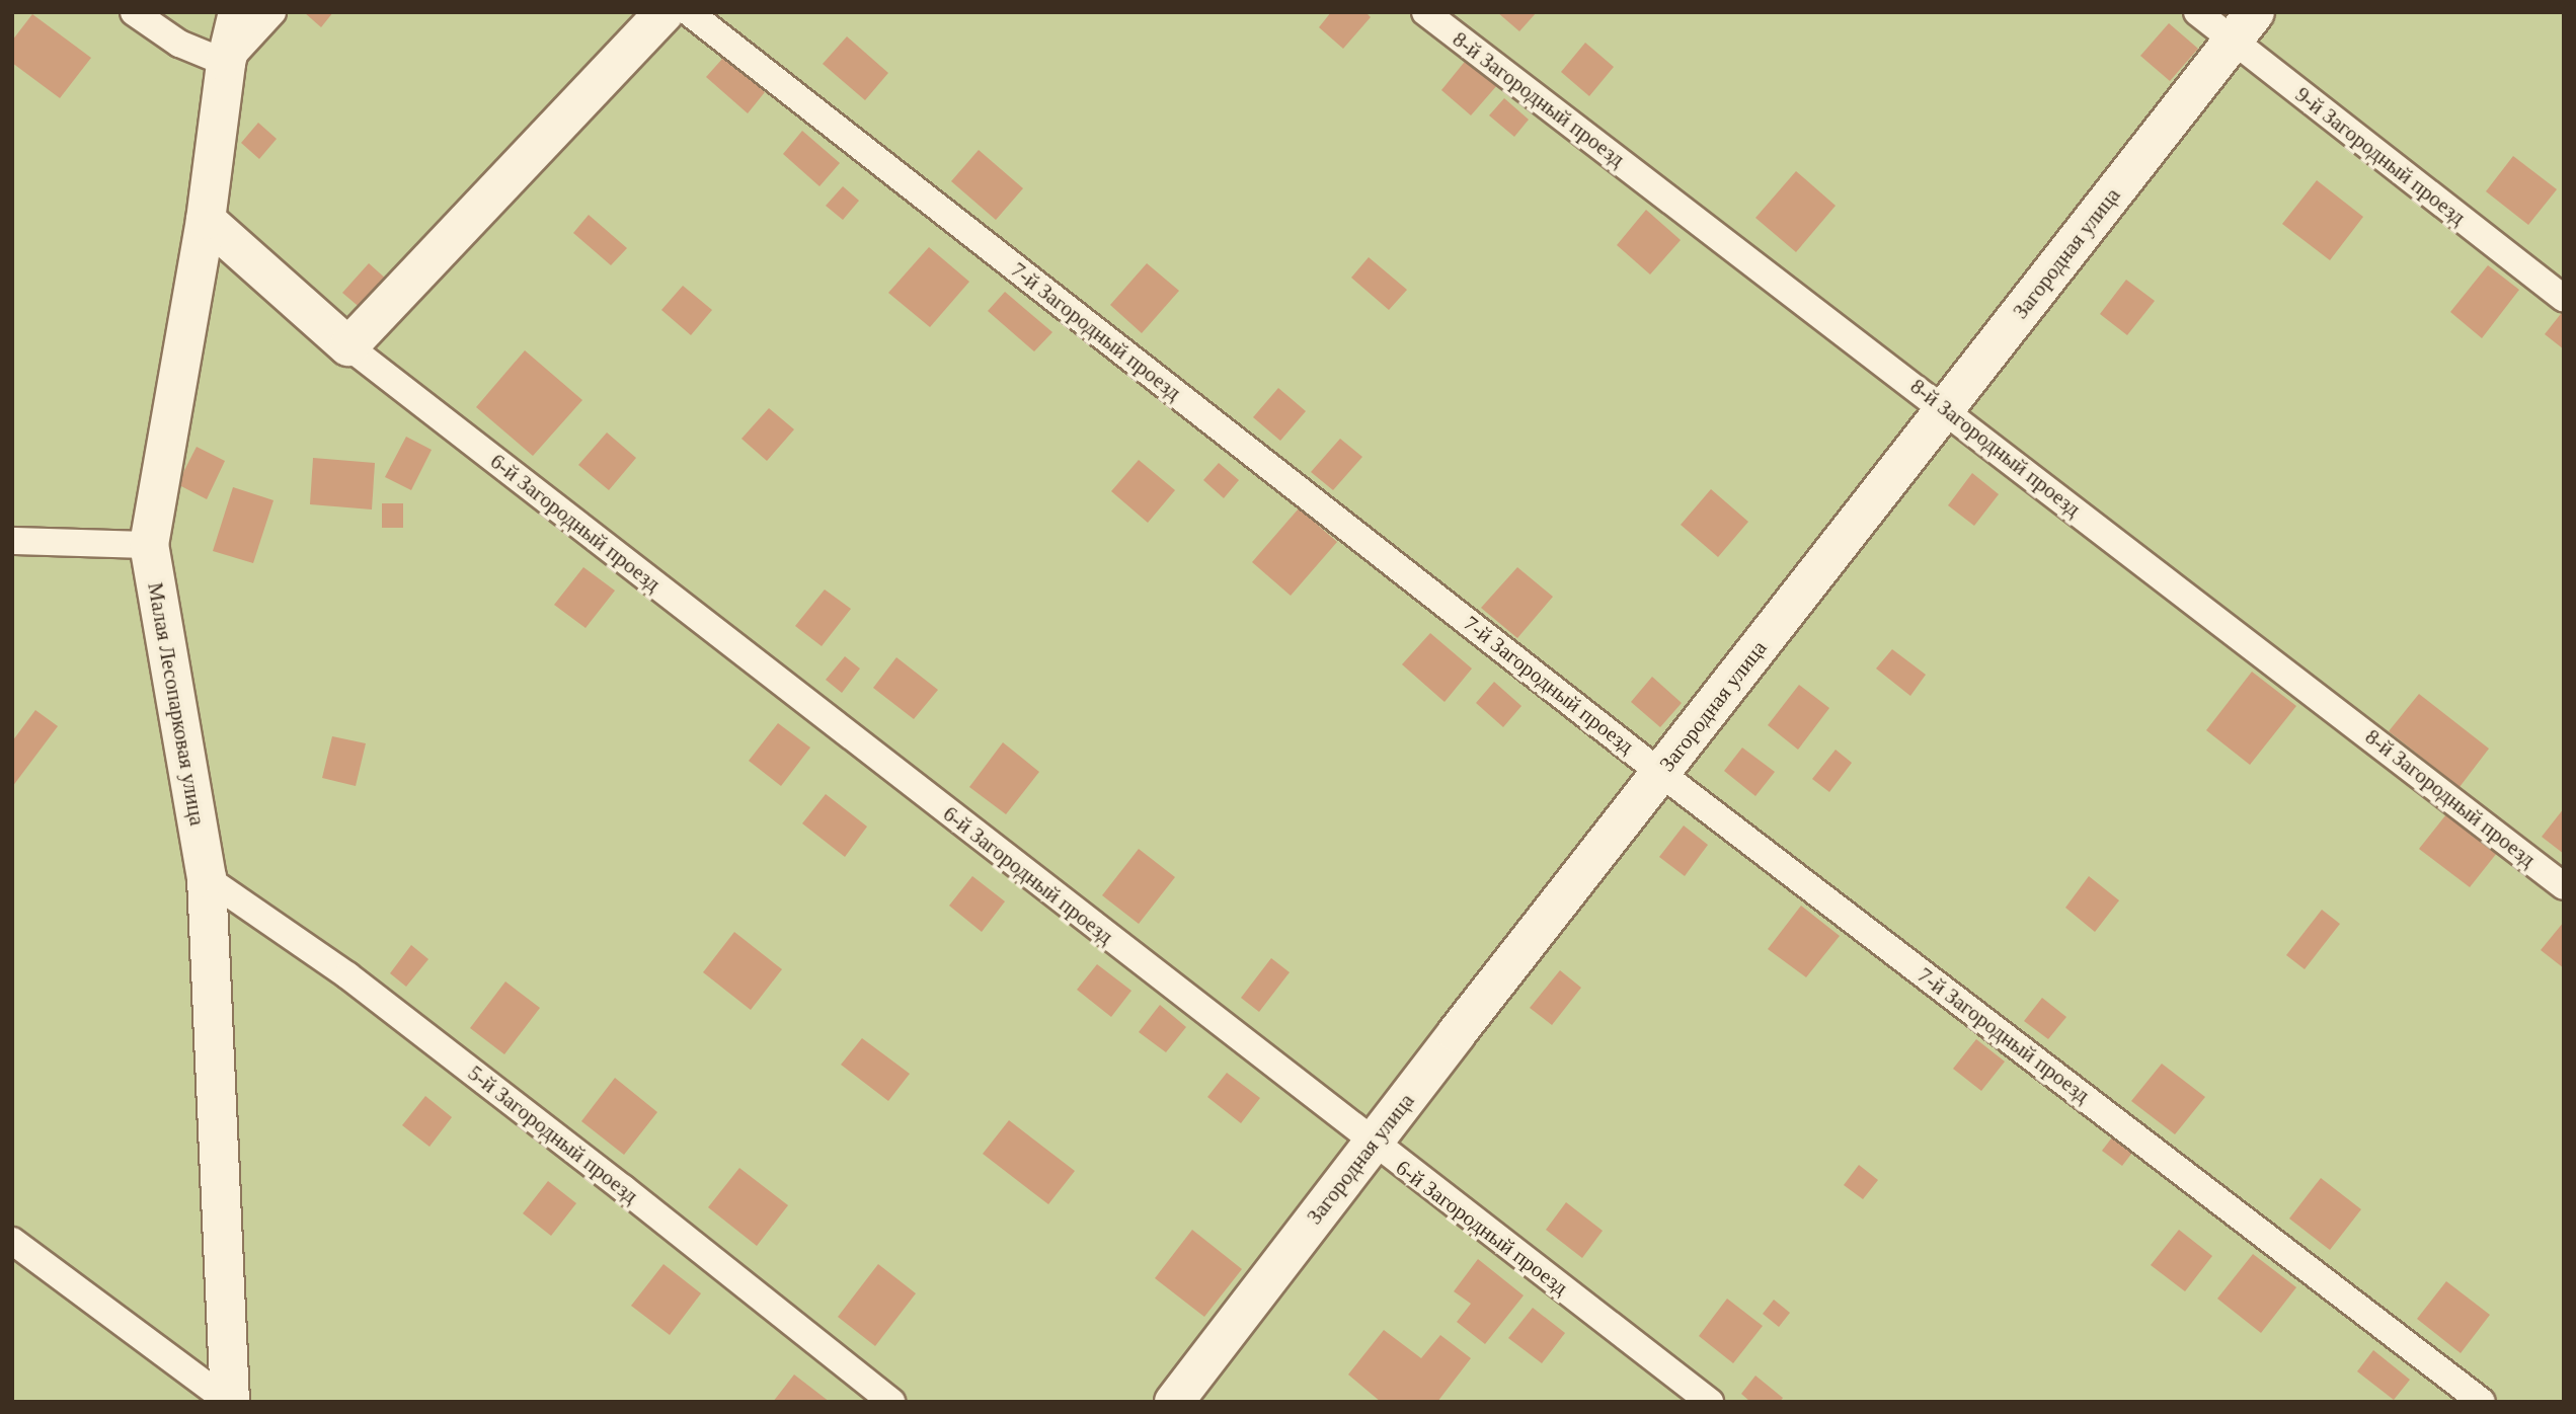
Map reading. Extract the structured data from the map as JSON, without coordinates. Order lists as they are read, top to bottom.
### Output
{
  "streets": {
    "street": ["Загородная улица", "Малая Лесопарковая улица"],
    "lane": [
      "8-й Загородный проезд",
      "9-й Загородный проезд",
      "7-й Загородный проезд",
      "6-й Загородный проезд",
      "5-й Загородный проезд"
    ]
  },
  "crossings": [
    ["8-й Загородный проезд", "Загородная улица"],
    ["9-й Загородный проезд", "Загородная улица"],
    ["Загородная улица", "7-й Загородный проезд"],
    ["Загородная улица", "6-й Загородный проезд"],
    ["Малая Лесопарковая улица", "5-й Загородный проезд"]
  ]
}
